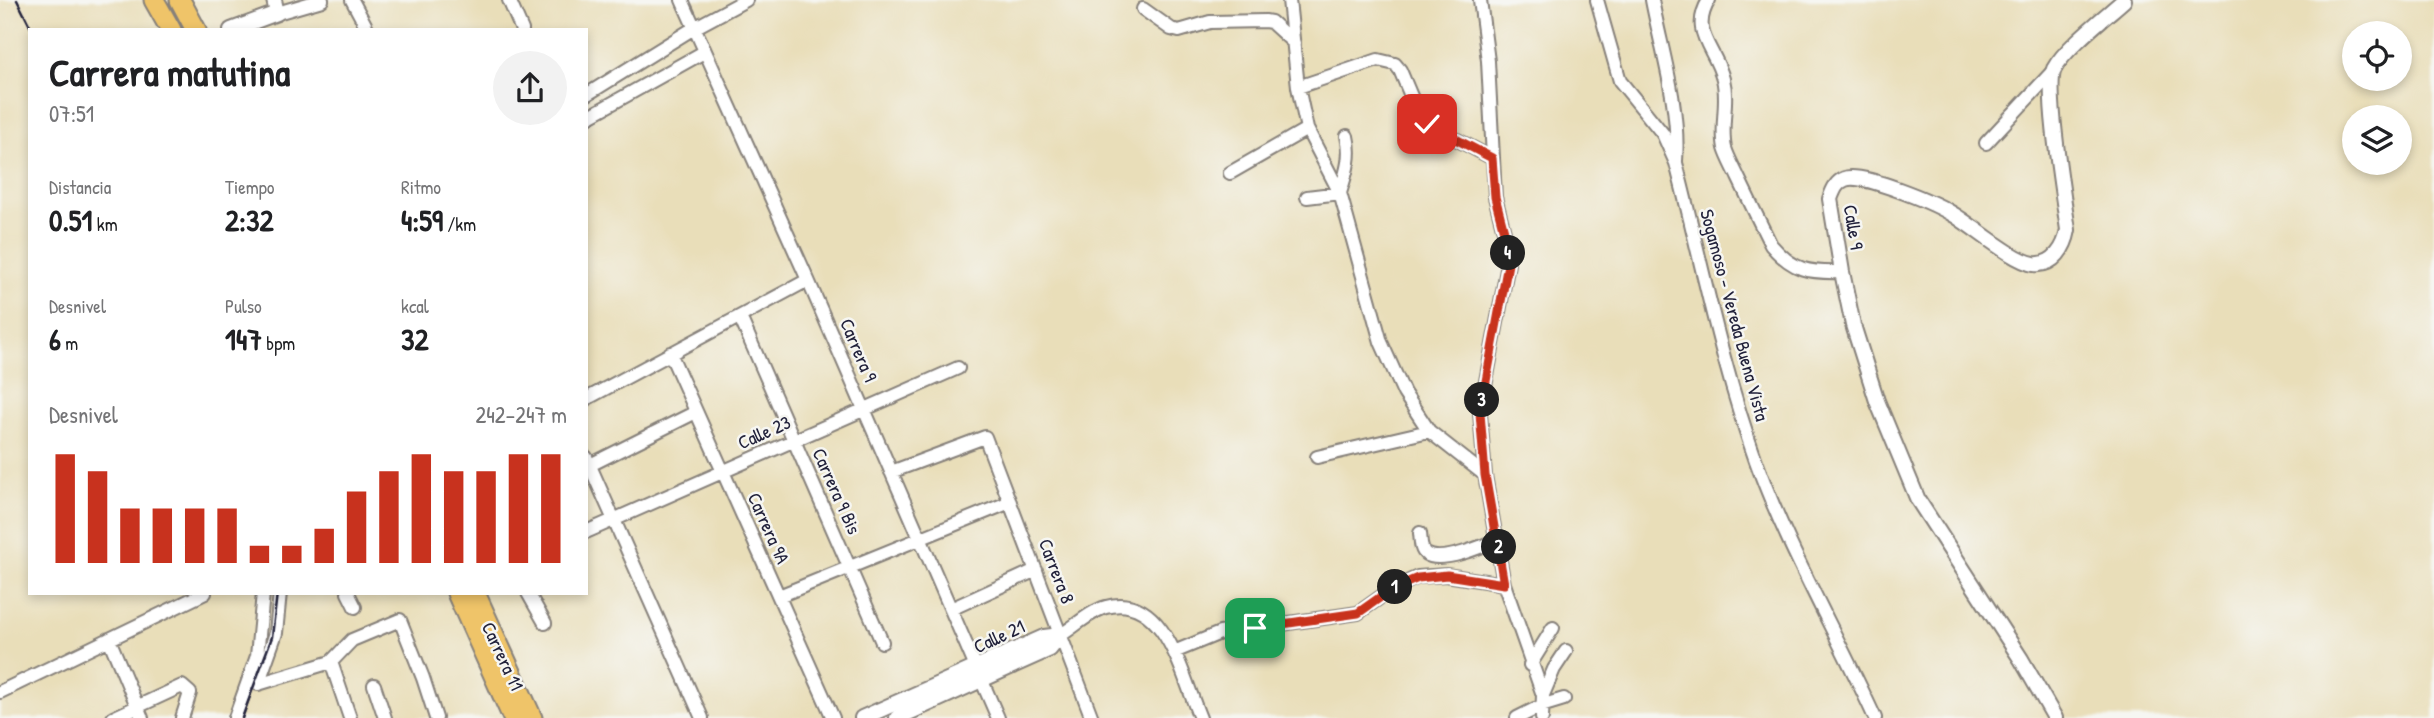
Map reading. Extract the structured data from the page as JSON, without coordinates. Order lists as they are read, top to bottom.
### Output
{
  "streets": {
    "main road": ["Carrera 11"],
    "street": [
      "Calle 9",
      "Sogamoso - Vereda Buena Vista",
      "Carrera 9",
      "Calle 23",
      "Carrera 9 Bis",
      "Carrera 9A",
      "Carrera 8",
      "Calle 21"
    ]
  },
  "crossings": [
    ["Carrera 9", "Calle 23"],
    ["Carrera 9", "Carrera 8"],
    ["Carrera 9", "Calle 21"],
    ["Calle 23", "Carrera 9 Bis"],
    ["Calle 23", "Carrera 9A"],
    ["Carrera 8", "Calle 21"]
  ],
  "page": {
    "heading": ["Carrera matutina", "07:51"],
    "stats": [
      ["Distancia", "0.51 km"],
      ["Tiempo", "2:32"],
      ["Ritmo", "4:59 /km"],
      ["Desnivel", "6 m"],
      ["Pulso", "147 bpm"],
      ["kcal", "32"]
    ],
    "pins": [
      "4",
      "3",
      "2",
      "1"
    ],
    "chart": ["Desnivel", "242–247 m"]
  }
}
